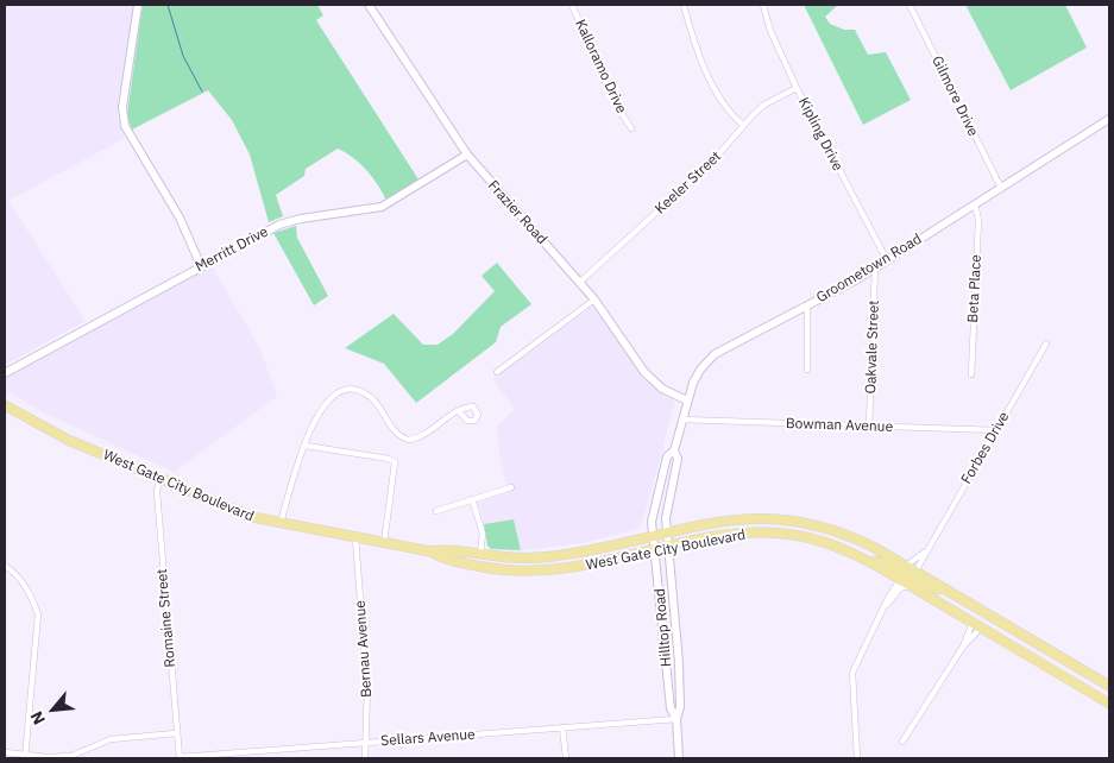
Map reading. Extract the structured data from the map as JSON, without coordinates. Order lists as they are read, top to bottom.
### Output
{
  "streets": {
    "main road": ["West Gate City Boulevard"],
    "street": [
      "Kalloramo Drive",
      "Gilmore Drive",
      "Kipling Drive",
      "Keeler Street",
      "Frazier Road",
      "Merritt Drive",
      "Groometown Road",
      "Beta Place",
      "Oakvale Street",
      "Bowman Avenue",
      "Forbes Drive",
      "Romaine Street",
      "Hilltop Road",
      "Bernau Avenue",
      "Sellars Avenue"
    ]
  },
  "crossings": [
    ["Gilmore Drive", "Groometown Road"],
    ["Kipling Drive", "Keeler Street"],
    ["Kipling Drive", "Groometown Road"],
    ["Keeler Street", "Frazier Road"],
    ["Frazier Road", "Merritt Drive"],
    ["Frazier Road", "Groometown Road"],
    ["Groometown Road", "Beta Place"],
    ["Groometown Road", "Oakvale Street"],
    ["Groometown Road", "Bowman Avenue"],
    ["Groometown Road", "West Gate City Boulevard"],
    ["Groometown Road", "Hilltop Road"],
    ["Oakvale Street", "Bowman Avenue"],
    ["Bowman Avenue", "Forbes Drive"],
    ["Forbes Drive", "West Gate City Boulevard"],
    ["West Gate City Boulevard", "Romaine Street"],
    ["West Gate City Boulevard", "Hilltop Road"],
    ["West Gate City Boulevard", "Bernau Avenue"],
    ["Romaine Street", "Sellars Avenue"],
    ["Hilltop Road", "Sellars Avenue"],
    ["Bernau Avenue", "Sellars Avenue"]
  ],
  "north": "bottom left"
}
